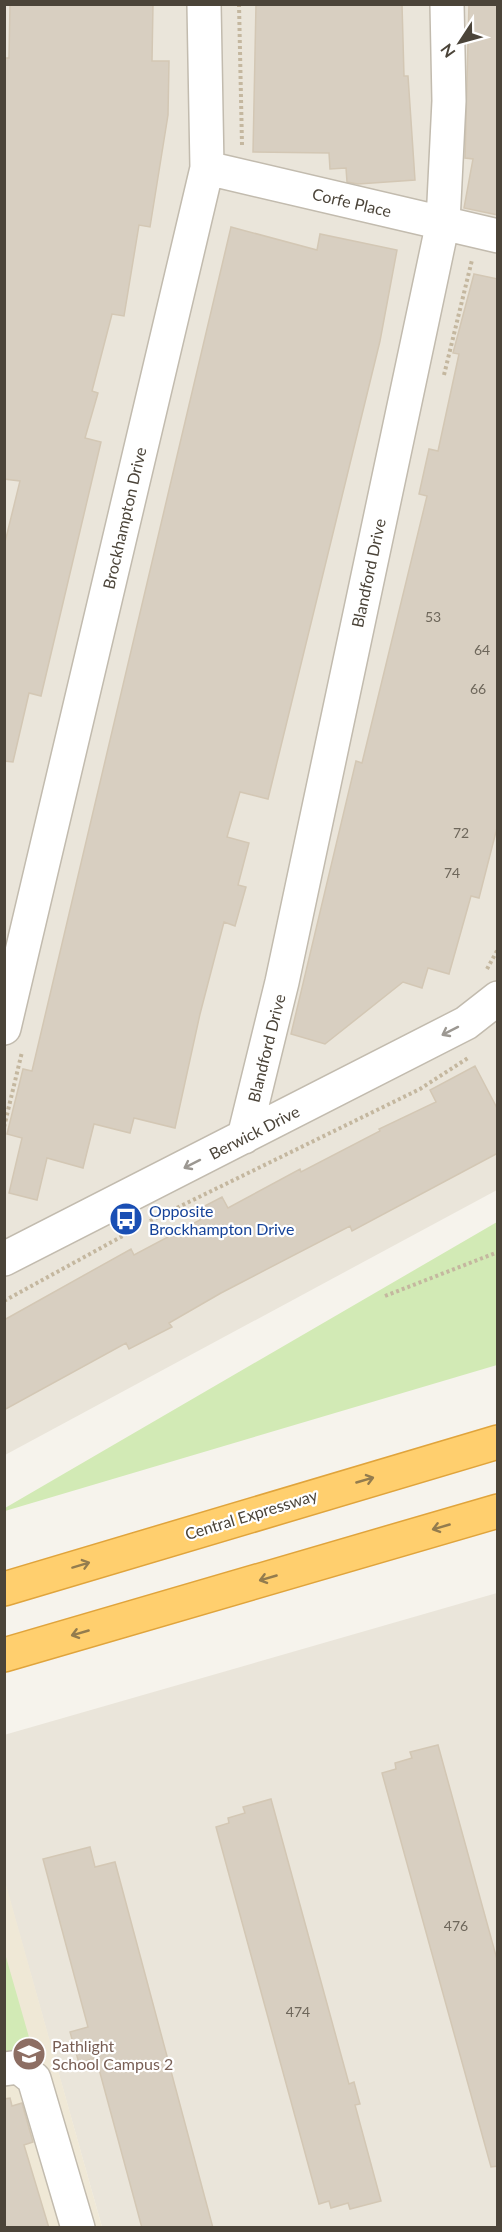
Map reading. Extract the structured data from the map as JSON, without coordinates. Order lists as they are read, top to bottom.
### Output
{
  "streets": {
    "highway": ["Central Expressway"],
    "street": [
      "Corfe Place",
      "Brockhampton Drive",
      "Blandford Drive",
      "Berwick Drive"
    ]
  },
  "crossings": [
    ["Corfe Place", "Brockhampton Drive"],
    ["Corfe Place", "Blandford Drive"],
    ["Blandford Drive", "Berwick Drive"]
  ],
  "one_way": ["Berwick Drive"],
  "places": {
    "bus stop": ["Opposite Brockhampton Drive"],
    "school or university": ["Pathlight School Campus 2"]
  },
  "house_numbers": [
    "53",
    "64",
    "66",
    "72",
    "74",
    "476",
    "474"
  ],
  "north": "bottom left"
}
